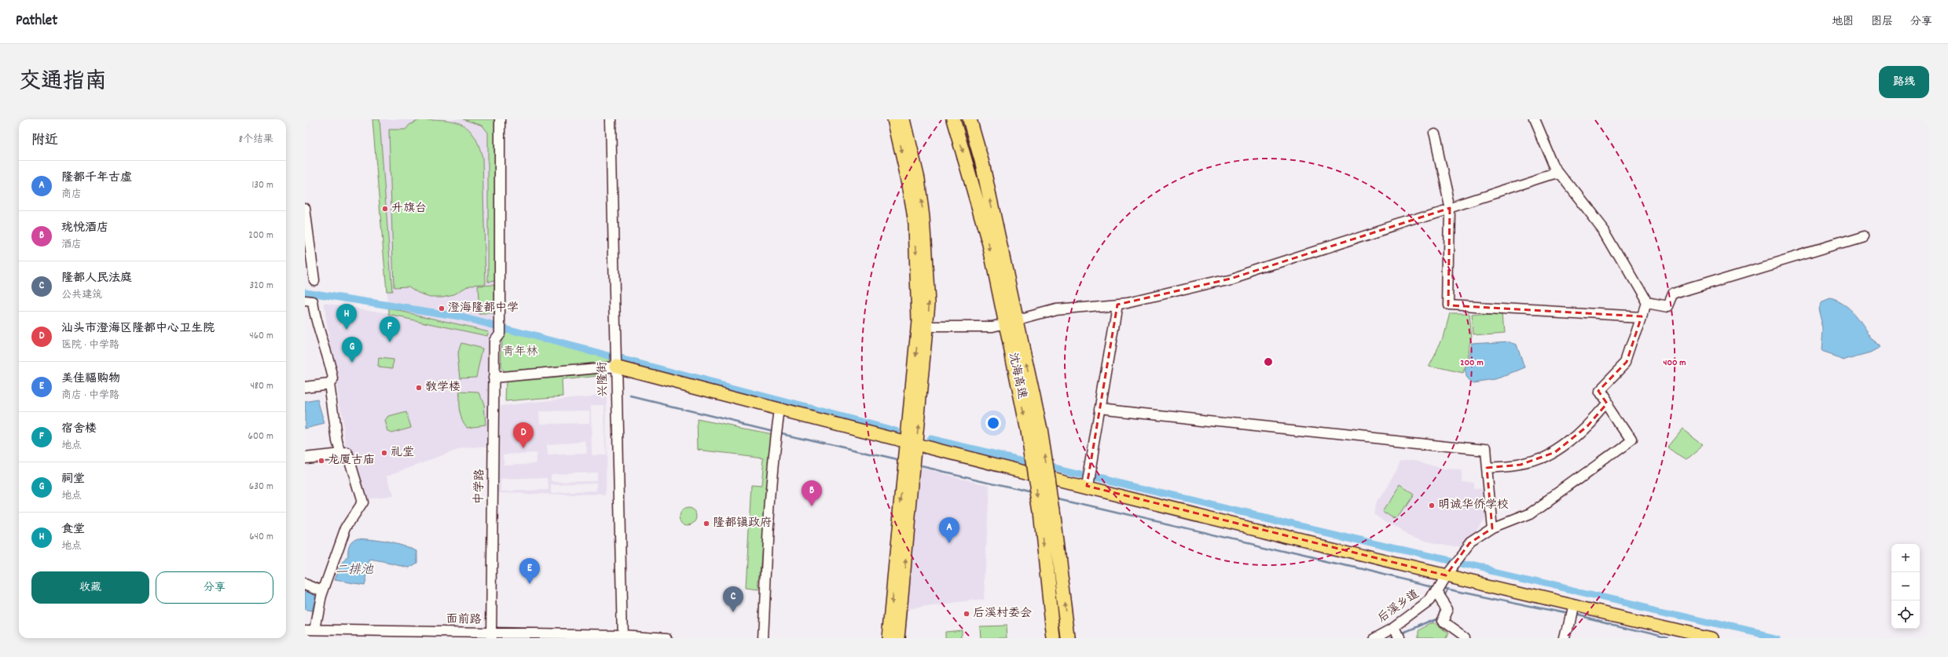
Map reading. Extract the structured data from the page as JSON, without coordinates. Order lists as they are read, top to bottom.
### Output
{
  "streets": {
    "highway": ["沈海高速"],
    "street": [
      "兴隆街",
      "中学路",
      "后溪乡道",
      "面前路"
    ]
  },
  "crossings": [
    ["兴隆街", "面前路"],
    ["中学路", "面前路"]
  ],
  "water": ["二排池"],
  "parks": ["青年林"],
  "places": [
    "升旗台",
    "澄海隆都中学",
    "教学楼",
    "礼堂",
    "龙厦古庙",
    "明诚华侨学校",
    "隆都镇政府",
    "后溪村委会"
  ],
  "page": {
    "header": "Pathlet",
    "nav": ["地图", "图层", "分享"],
    "title": "交通指南",
    "buttons": [
      "路线",
      ["收藏", "分享"]
    ],
    "heading": ["附近", "8个结果"],
    "list": [
      {
        "mark": "A",
        "name": "隆都千年古虚",
        "note": "商店",
        "value": "130 m"
      },
      {
        "mark": "B",
        "name": "珑悦酒店",
        "note": "酒店",
        "value": "200 m"
      },
      {
        "mark": "C",
        "name": "隆都人民法庭",
        "note": "公共建筑",
        "value": "320 m"
      },
      {
        "mark": "D",
        "name": "汕头市澄海区隆都中心卫生院",
        "note": "医院 · 中学路",
        "value": "460 m"
      },
      {
        "mark": "E",
        "name": "美佳福购物",
        "note": "商店 · 中学路",
        "value": "480 m"
      },
      {
        "mark": "F",
        "name": "宿舍楼",
        "note": "地点",
        "value": "600 m"
      },
      {
        "mark": "G",
        "name": "祠堂",
        "note": "地点",
        "value": "630 m"
      },
      {
        "mark": "H",
        "name": "食堂",
        "note": "地点",
        "value": "640 m"
      }
    ],
    "pins": [
      "H",
      "F",
      "G",
      "D",
      "B",
      "A",
      "E",
      "C"
    ],
    "map_buttons": ["+", "−"]
  },
  "rings": ["200 m", "400 m"]
}
